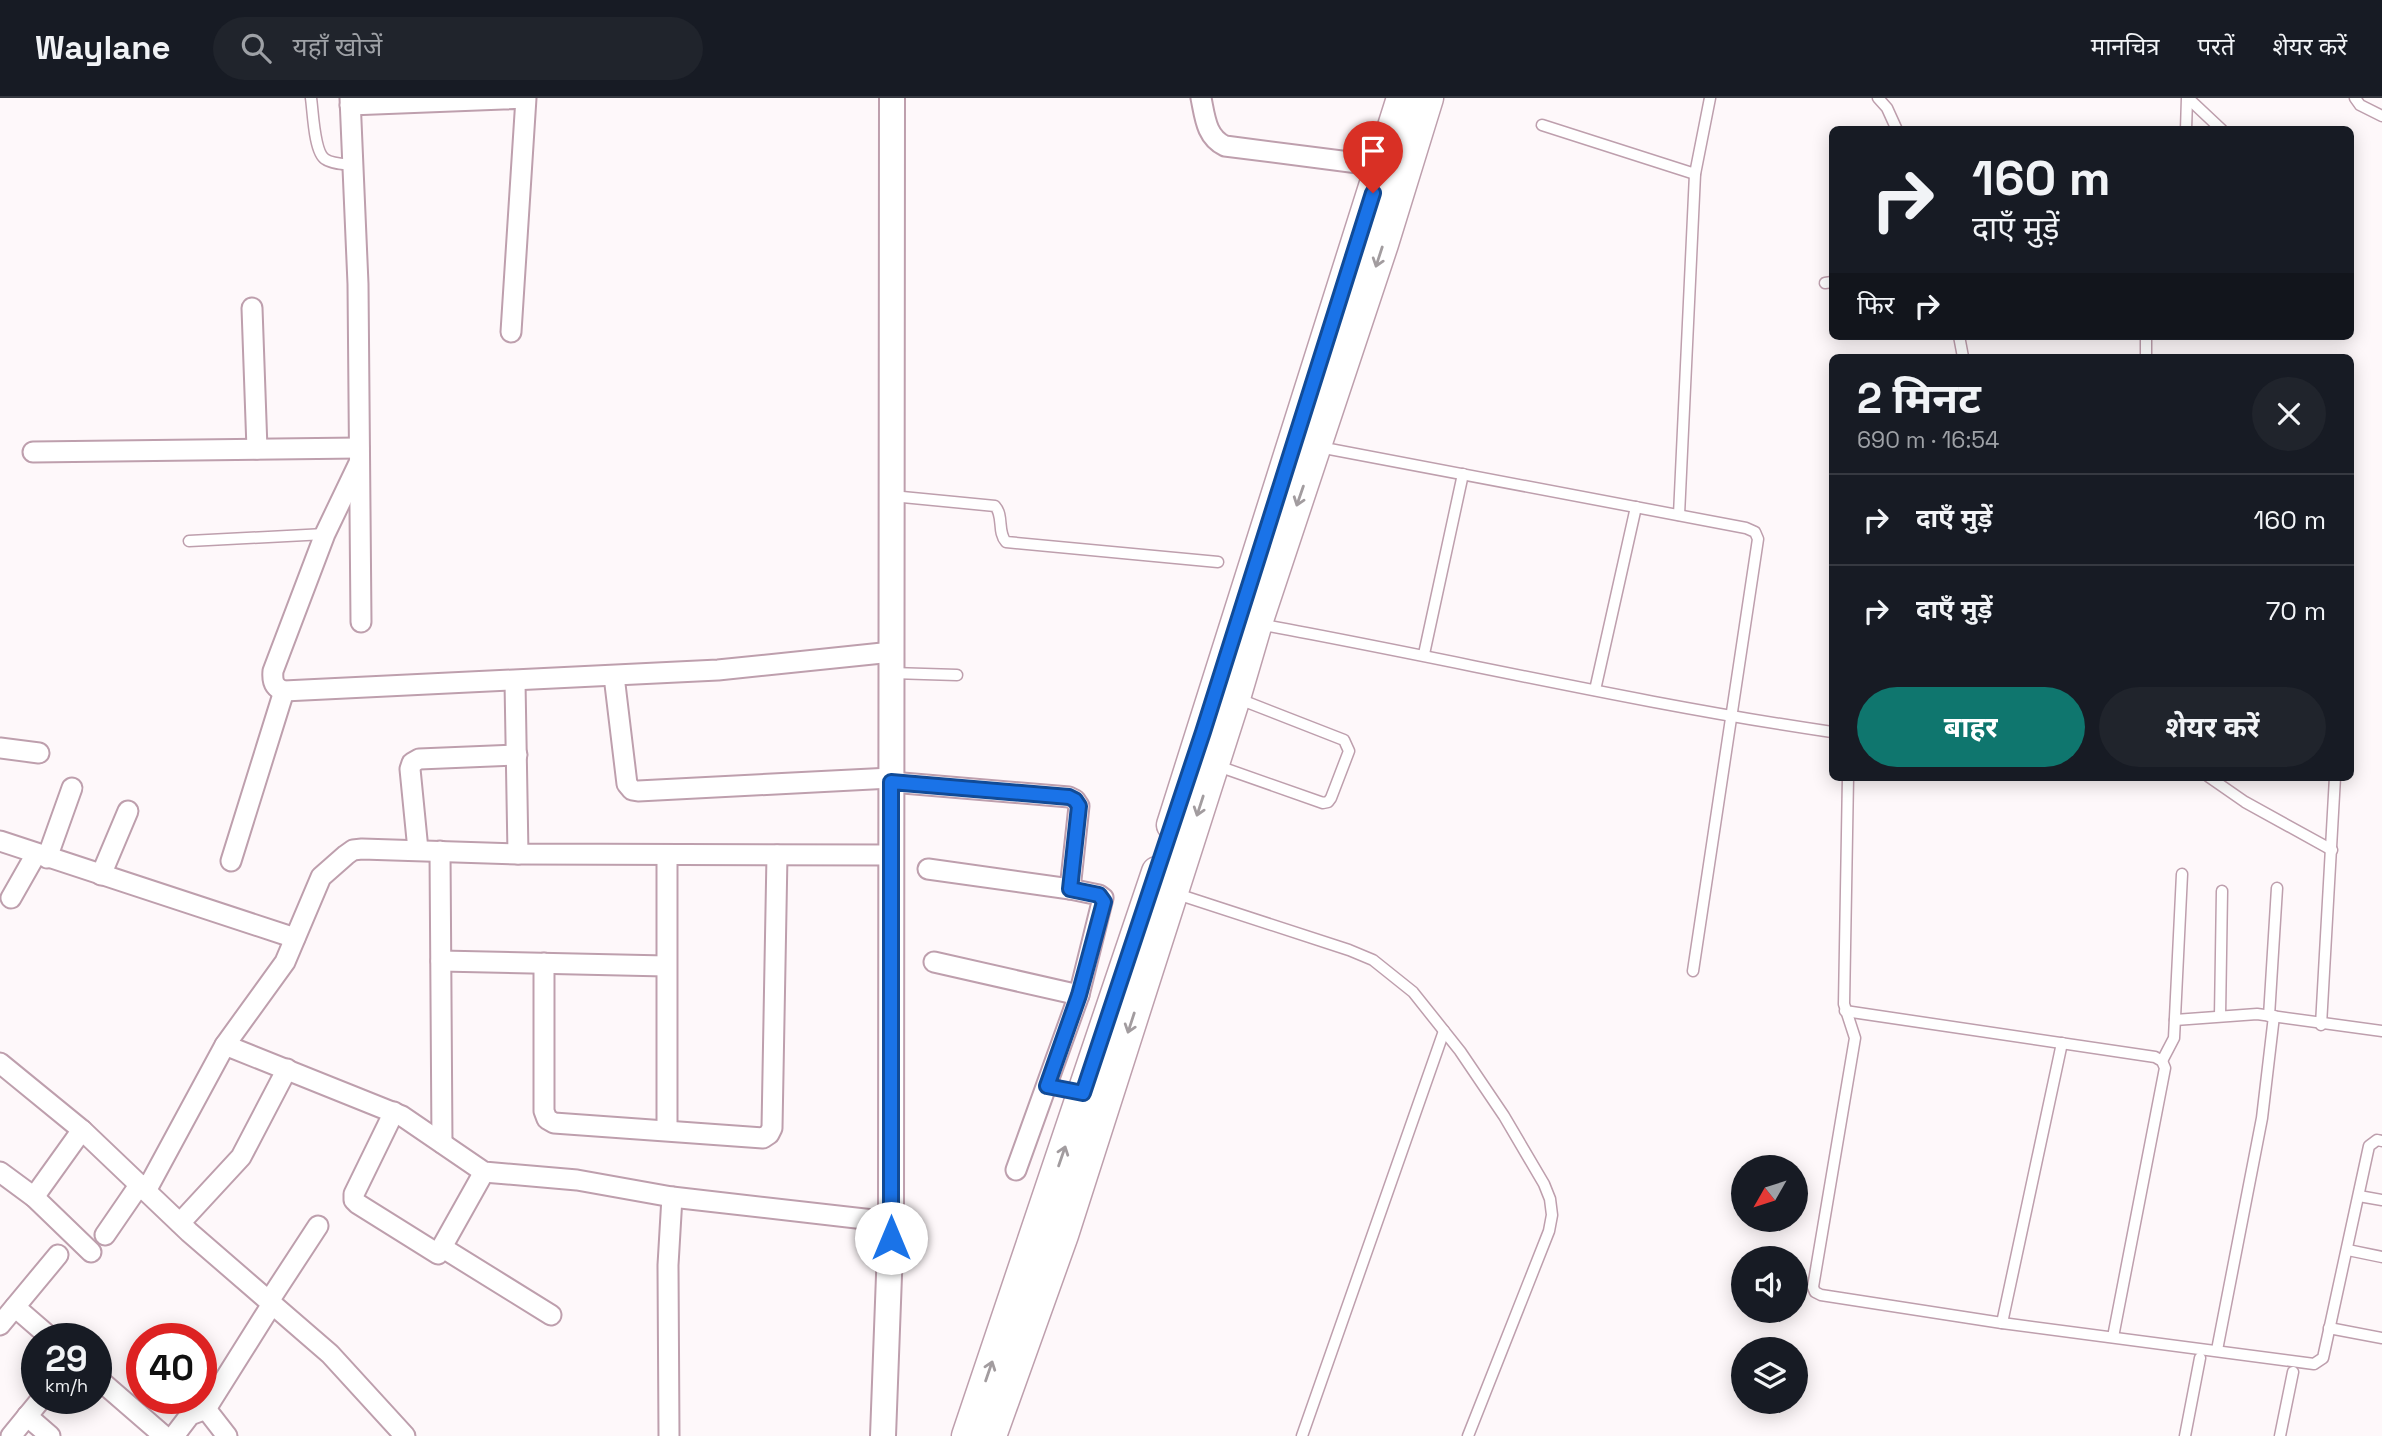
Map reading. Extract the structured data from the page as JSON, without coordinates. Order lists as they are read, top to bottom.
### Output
{
  "north": "bottom left",
  "page": {
    "header": "Waylane",
    "search": "यहाँ खोजें",
    "nav": ["मानचित्र", "परतें", "शेयर करें"],
    "turn": ["160 m", "दाएँ मुड़ें"],
    "then": "फिर",
    "heading": ["2 मिनट", "690 m · 16:54"],
    "list": [
      {
        "name": "दाएँ मुड़ें",
        "value": "160 m"
      },
      {
        "name": "दाएँ मुड़ें",
        "value": "70 m"
      }
    ],
    "buttons": ["बाहर", "शेयर करें"],
    "speed": "29 km/h",
    "limit": "40"
  }
}
